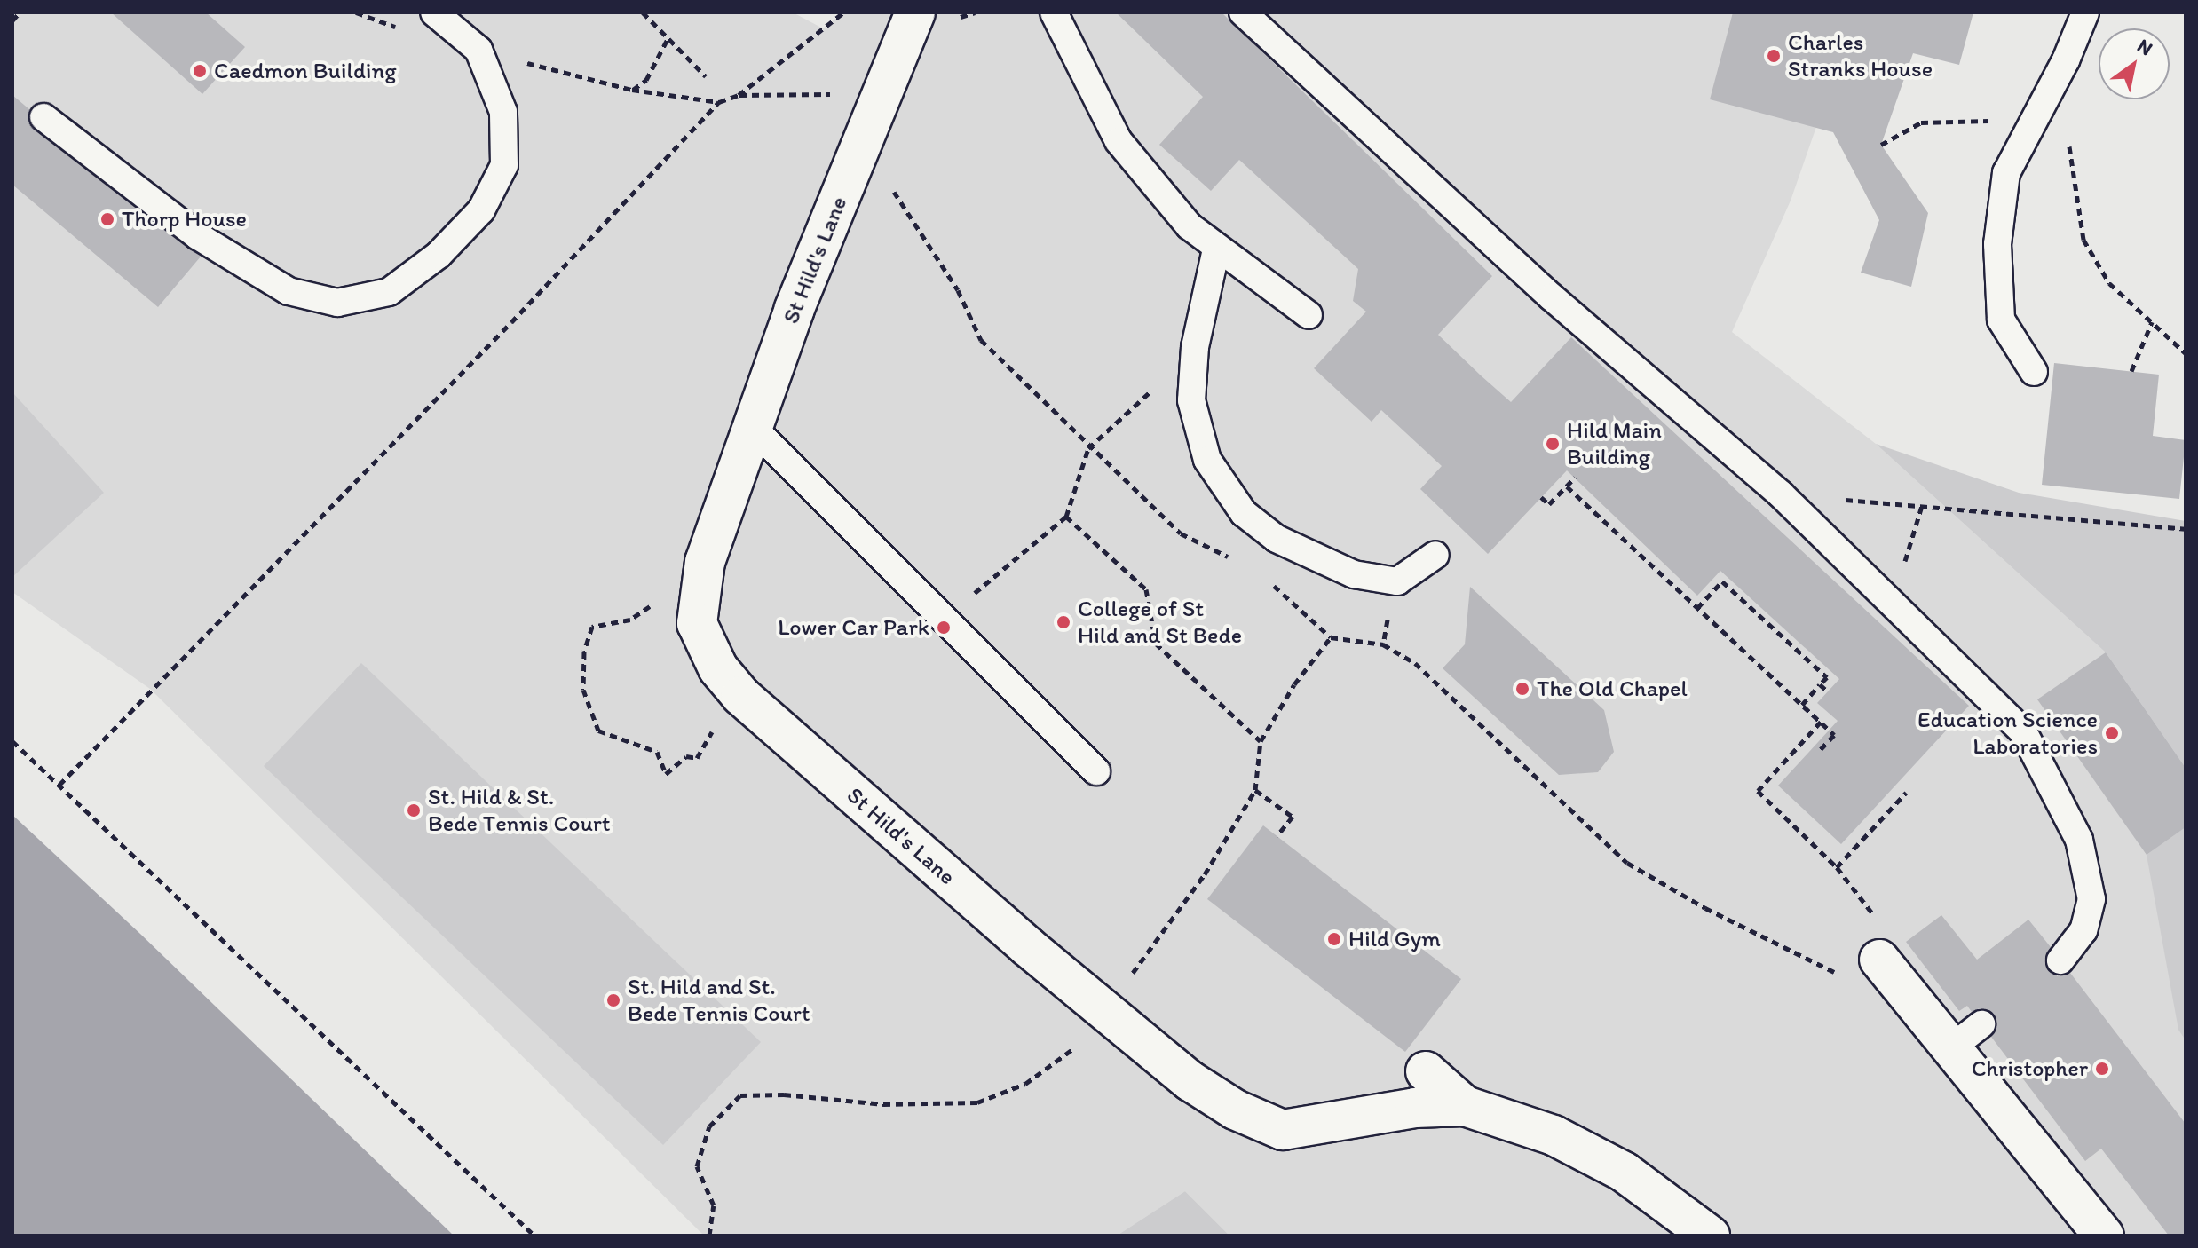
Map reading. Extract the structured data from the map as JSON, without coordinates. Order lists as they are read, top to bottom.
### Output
{
  "streets": {
    "street": ["St Hild's Lane"]
  },
  "places": [
    "Charles Stranks House",
    "Caedmon Building",
    "Thorp House",
    "Hild Main Building",
    "College of St Hild and St Bede",
    "Lower Car Park",
    "The Old Chapel",
    "Education Science Laboratories",
    "St. Hild & St. Bede Tennis Court",
    "Hild Gym",
    "St. Hild and St. Bede Tennis Court",
    "Christopher"
  ],
  "north": "top right"
}
